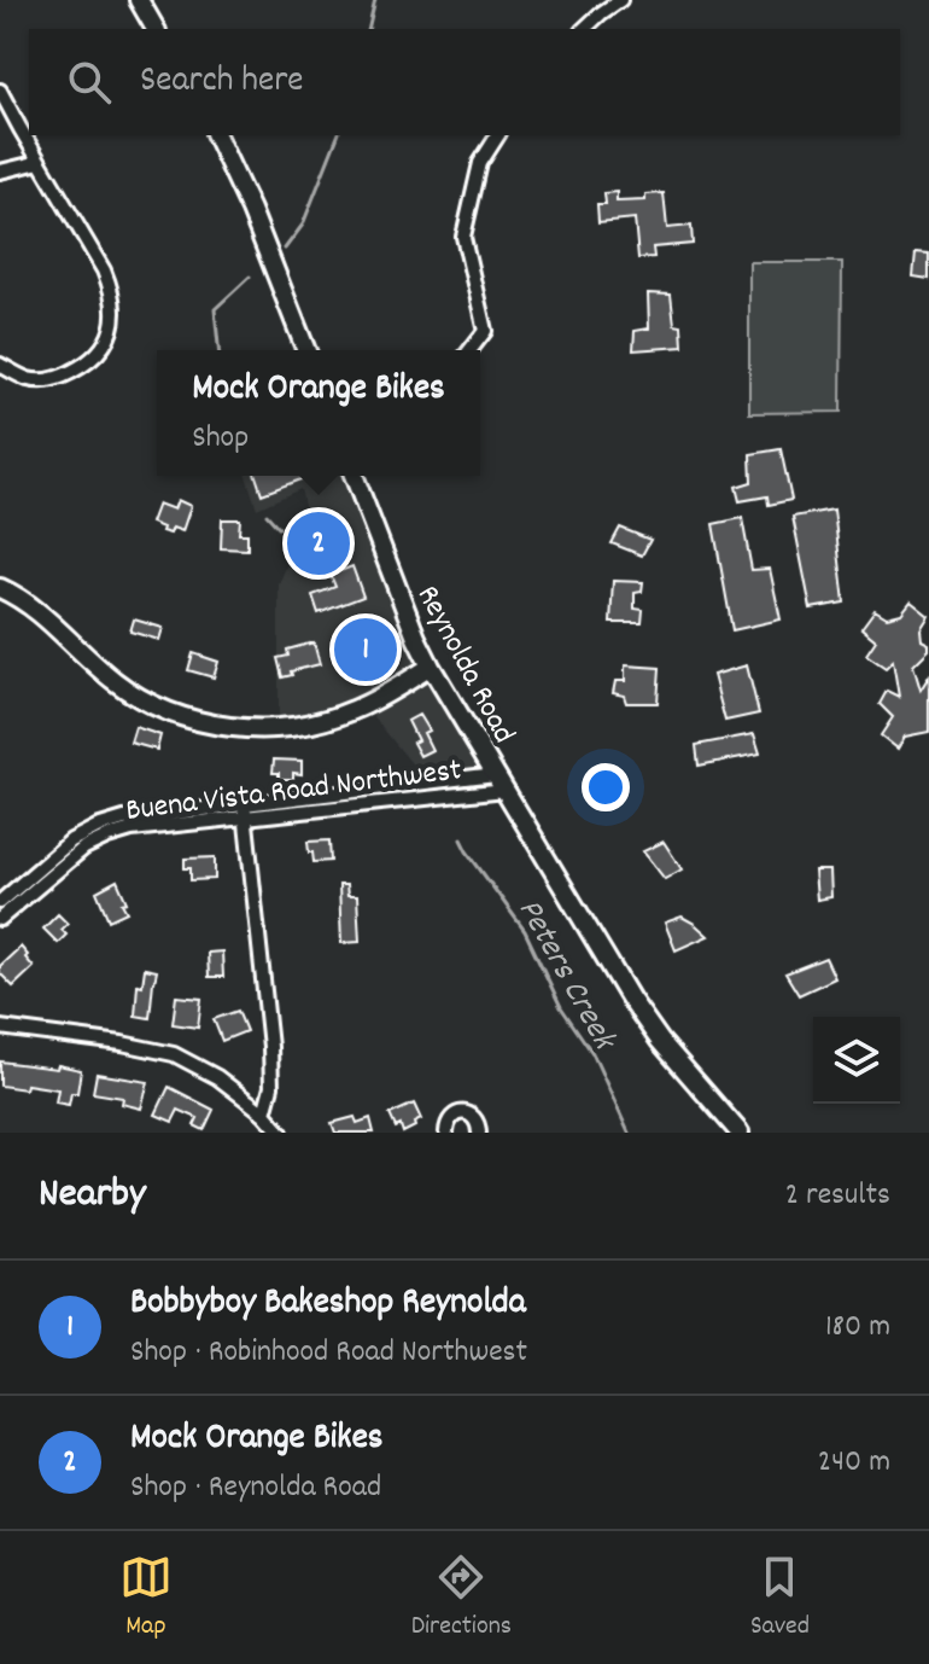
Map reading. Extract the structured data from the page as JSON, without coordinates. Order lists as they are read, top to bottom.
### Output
{
  "streets": {
    "main road": ["Reynolda Road"],
    "street": ["Buena Vista Road Northwest"]
  },
  "crossings": [
    ["Reynolda Road", "Buena Vista Road Northwest"]
  ],
  "water": ["Peters Creek"],
  "page": {
    "search": "Search here",
    "popup": ["Mock Orange Bikes", "Shop"],
    "pins": ["2", "1"],
    "heading": ["Nearby", "2 results"],
    "list": [
      {
        "mark": "1",
        "name": "Bobbyboy Bakeshop Reynolda",
        "note": "Shop · Robinhood Road Northwest",
        "value": "180 m"
      },
      {
        "mark": "2",
        "name": "Mock Orange Bikes",
        "note": "Shop · Reynolda Road",
        "value": "240 m"
      }
    ],
    "nav": ["Map", "Directions", "Saved"]
  }
}
